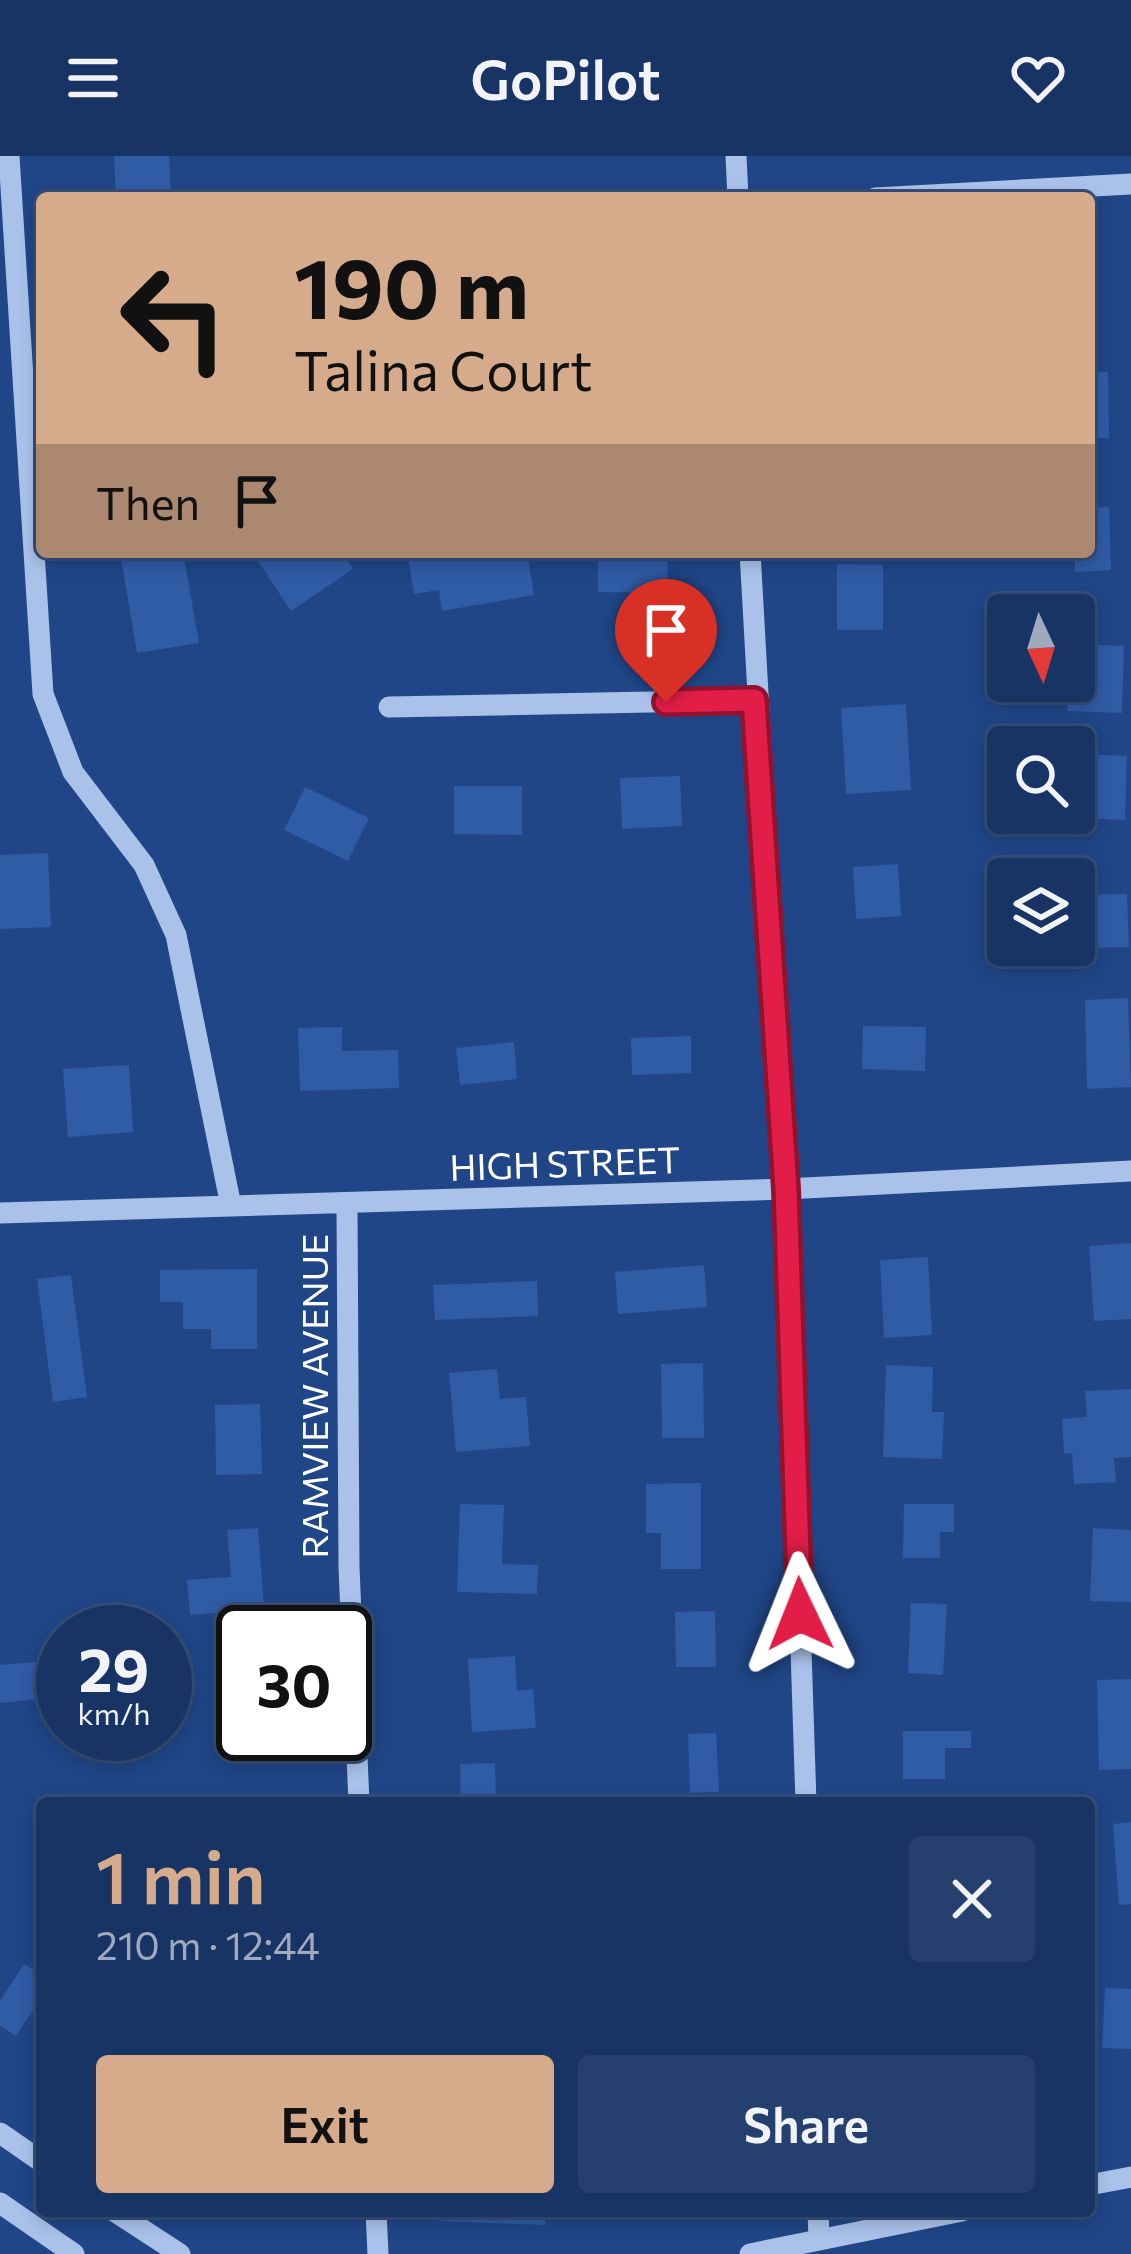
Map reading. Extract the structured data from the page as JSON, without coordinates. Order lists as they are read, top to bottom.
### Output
{
  "streets": {
    "street": ["HIGH STREET", "RAMVIEW AVENUE"]
  },
  "crossings": [
    ["HIGH STREET", "RAMVIEW AVENUE"]
  ],
  "north": "bottom",
  "page": {
    "header": "GoPilot",
    "turn": ["190 m", "Talina Court"],
    "then": "Then",
    "speed": "29 km/h",
    "limit": "30",
    "heading": ["1 min", "210 m · 12:44"],
    "buttons": ["Exit", "Share"]
  }
}
